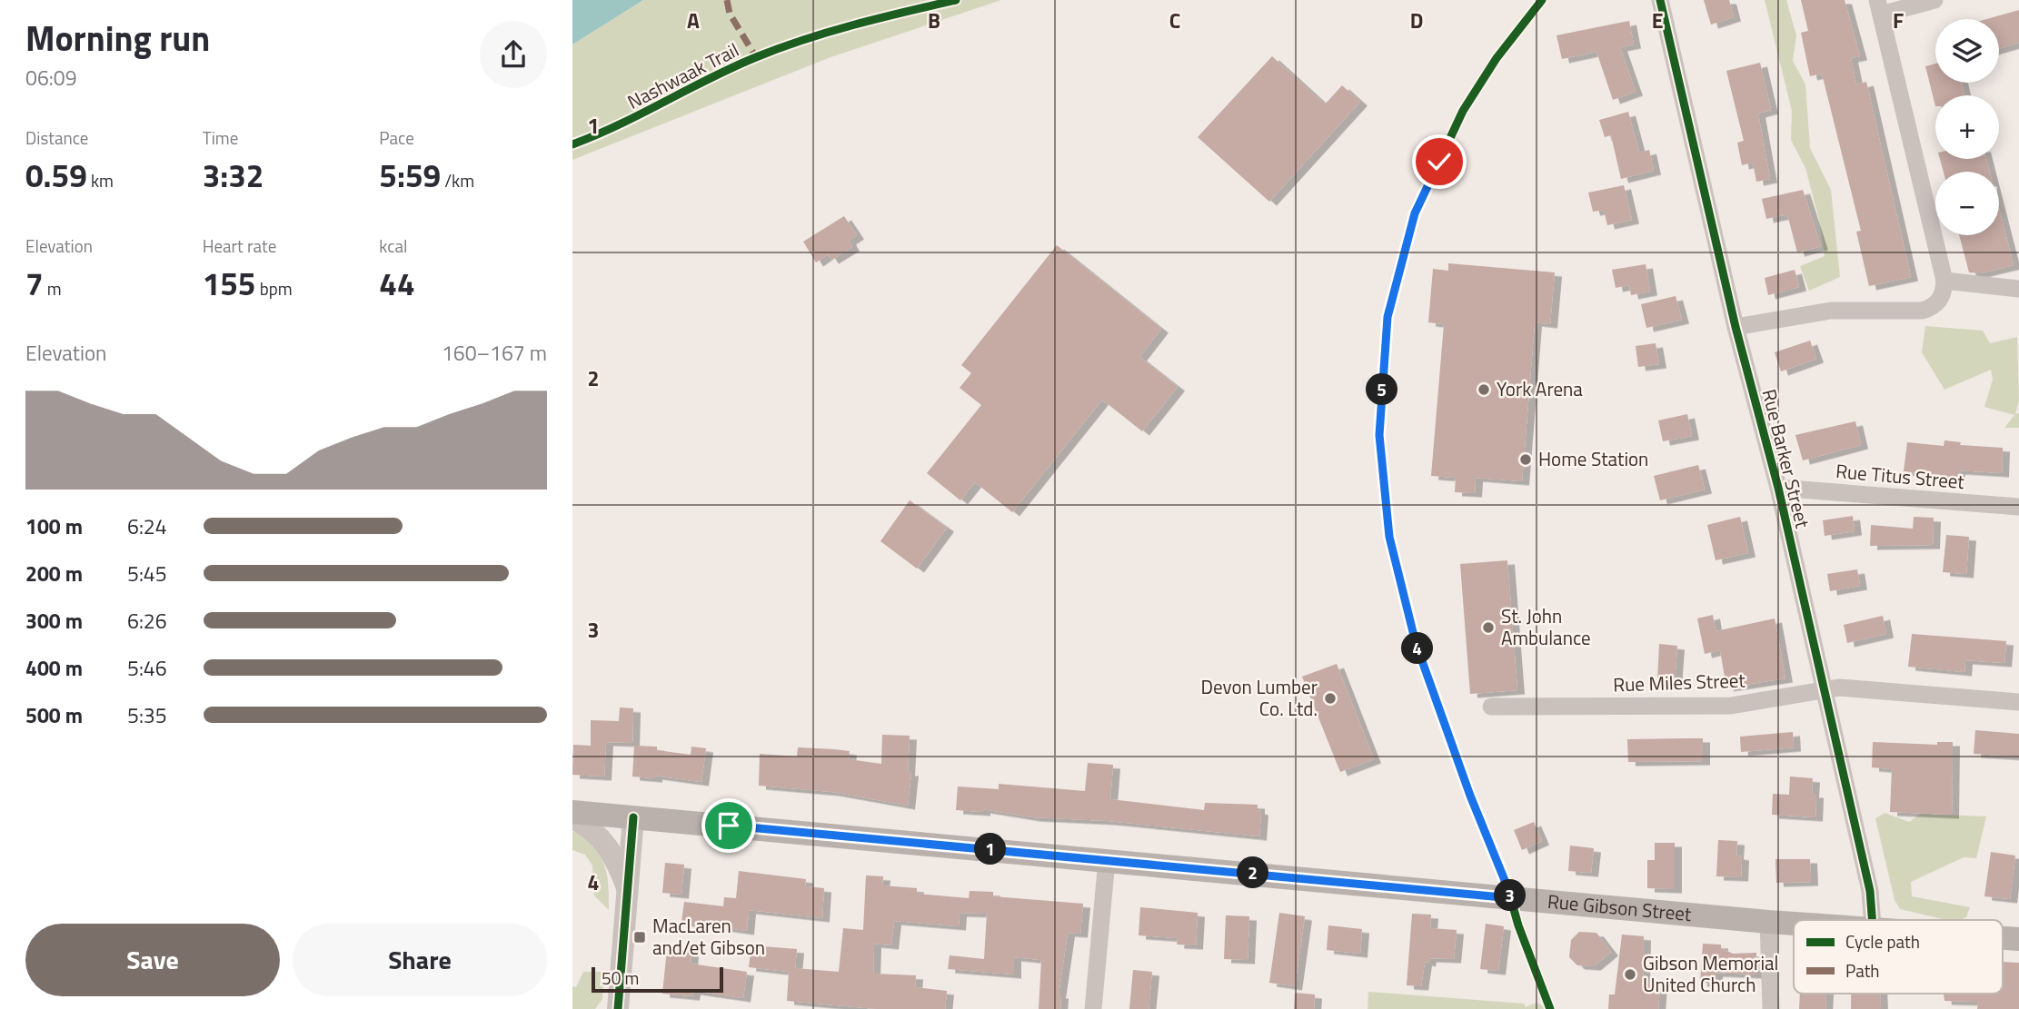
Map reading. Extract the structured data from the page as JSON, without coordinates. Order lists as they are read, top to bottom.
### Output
{
  "streets": {
    "main road": ["Rue Gibson Street"],
    "street": ["Rue Barker Street", "Rue Titus Street", "Rue Miles Street"],
    "cycle path": ["Nashwaak Trail"]
  },
  "crossings": [
    ["Rue Barker Street", "Rue Titus Street"],
    ["Rue Barker Street", "Rue Miles Street"]
  ],
  "places": {
    "other": [
      "York Arena",
      "Home Station",
      "St. John Ambulance",
      "Devon Lumber Co. Ltd.",
      "Gibson Memorial United Church"
    ],
    "transit": ["MacLaren and/et Gibson"]
  },
  "legend": ["Cycle path", "Path"],
  "scale_bar": "50 m",
  "page": {
    "heading": ["Morning run", "06:09"],
    "map_buttons": ["+", "−"],
    "stats": [
      ["Distance", "0.59 km"],
      ["Time", "3:32"],
      ["Pace", "5:59 /km"],
      ["Elevation", "7 m"],
      ["Heart rate", "155 bpm"],
      ["kcal", "44"]
    ],
    "chart": ["Elevation", "160–167 m"],
    "pins": [
      "5",
      "4",
      "1",
      "2",
      "3"
    ],
    "list": [
      {
        "name": "100 m",
        "note": "6:24"
      },
      {
        "name": "200 m",
        "note": "5:45"
      },
      {
        "name": "300 m",
        "note": "6:26"
      },
      {
        "name": "400 m",
        "note": "5:46"
      },
      {
        "name": "500 m",
        "note": "5:35"
      }
    ],
    "buttons": ["Save", "Share"],
    "scale": "50 m"
  },
  "grid": {
    "columns": [
      "A",
      "B",
      "C",
      "D",
      "E",
      "F"
    ],
    "rows": [
      "1",
      "2",
      "3",
      "4"
    ]
  }
}
